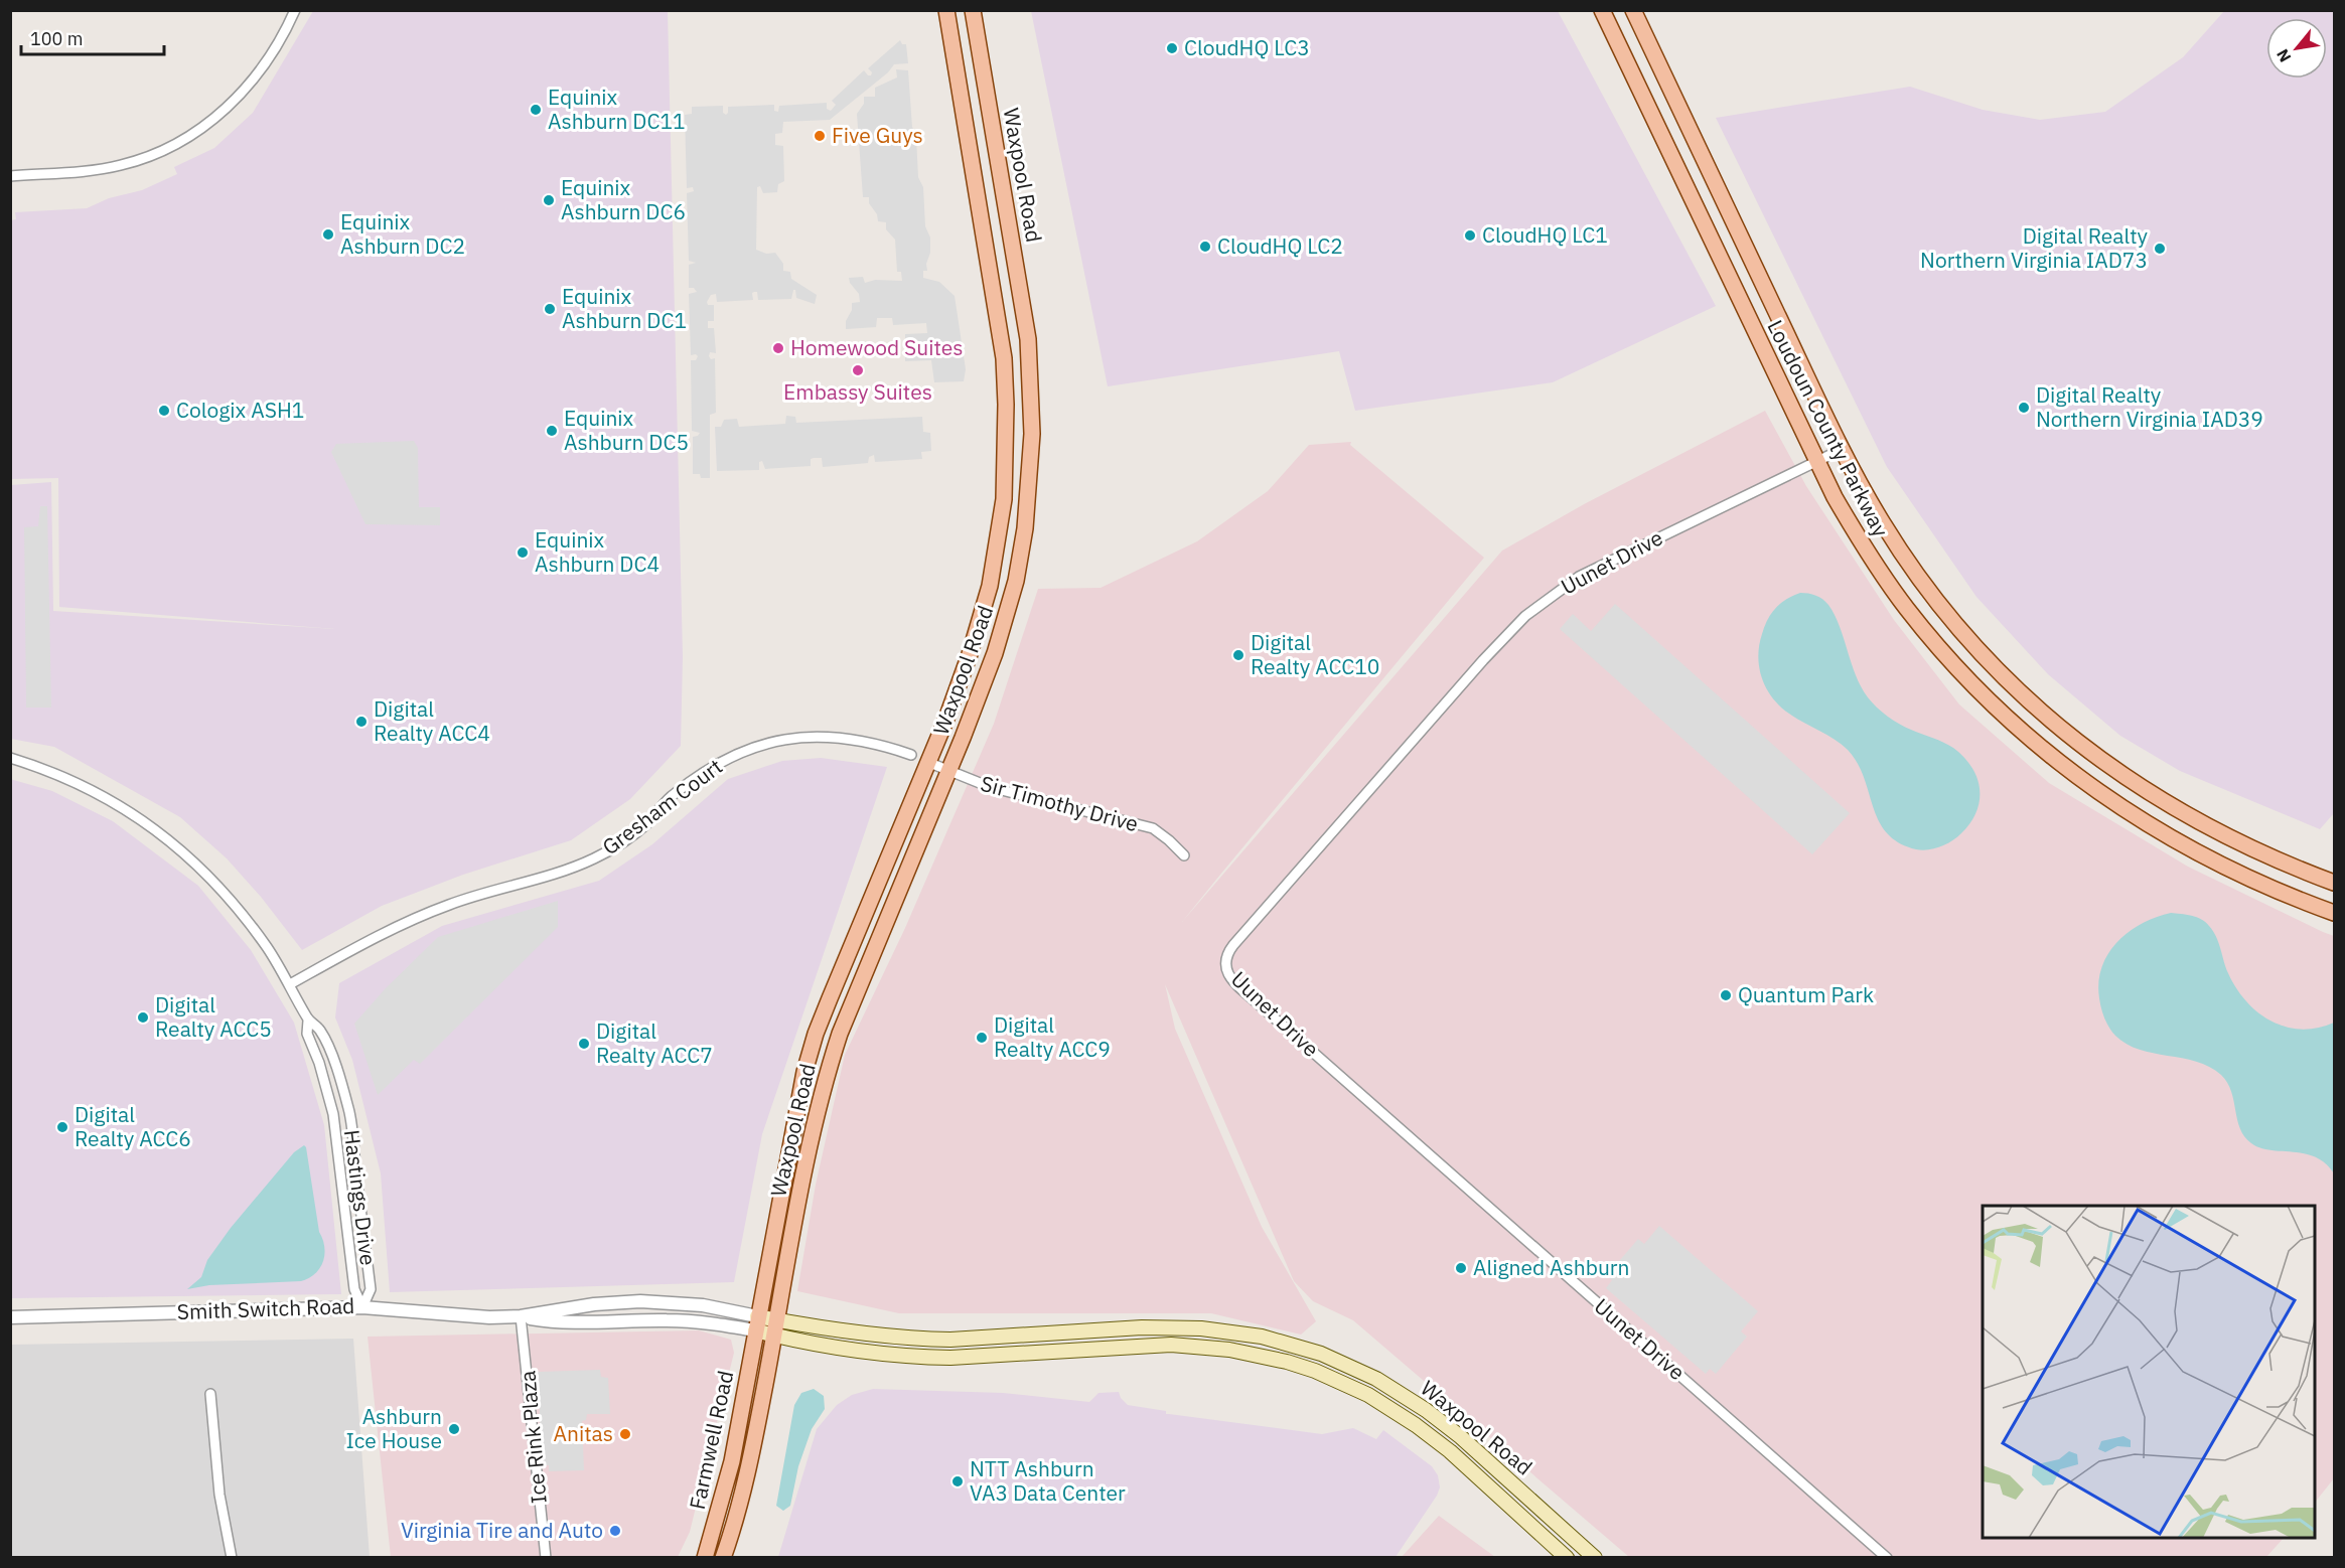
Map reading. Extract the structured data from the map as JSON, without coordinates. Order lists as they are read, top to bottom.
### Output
{
  "streets": {
    "main road": ["Waxpool Road", "Loudoun County Parkway", "Farmwell Road"],
    "street": [
      "Uunet Drive",
      "Sir Timothy Drive",
      "Gresham Court",
      "Hastings Drive",
      "Smith Switch Road",
      "Ice Rink Plaza"
    ]
  },
  "crossings": [
    ["Waxpool Road", "Sir Timothy Drive"],
    ["Waxpool Road", "Smith Switch Road"],
    ["Waxpool Road", "Farmwell Road"],
    ["Loudoun County Parkway", "Uunet Drive"],
    ["Gresham Court", "Hastings Drive"],
    ["Hastings Drive", "Smith Switch Road"],
    ["Smith Switch Road", "Ice Rink Plaza"],
    ["Smith Switch Road", "Farmwell Road"]
  ],
  "places": [
    "CloudHQ LC3",
    "Equinix Ashburn DC11",
    "Five Guys",
    "Equinix Ashburn DC6",
    "Equinix Ashburn DC2",
    "CloudHQ LC1",
    "CloudHQ LC2",
    "Digital Realty Northern Virginia IAD73",
    "Equinix Ashburn DC1",
    "Homewood Suites",
    "Embassy Suites",
    "Digital Realty Northern Virginia IAD39",
    "Cologix ASH1",
    "Equinix Ashburn DC5",
    "Equinix Ashburn DC4",
    "Digital Realty ACC10",
    "Digital Realty ACC4",
    "Quantum Park",
    "Digital Realty ACC5",
    "Digital Realty ACC9",
    "Digital Realty ACC7",
    "Digital Realty ACC6",
    "Aligned Ashburn",
    "Ashburn Ice House",
    "Anitas",
    "NTT Ashburn VA3 Data Center",
    "Virginia Tire and Auto"
  ],
  "scale_bar": "100 m",
  "north": "bottom left"
}
